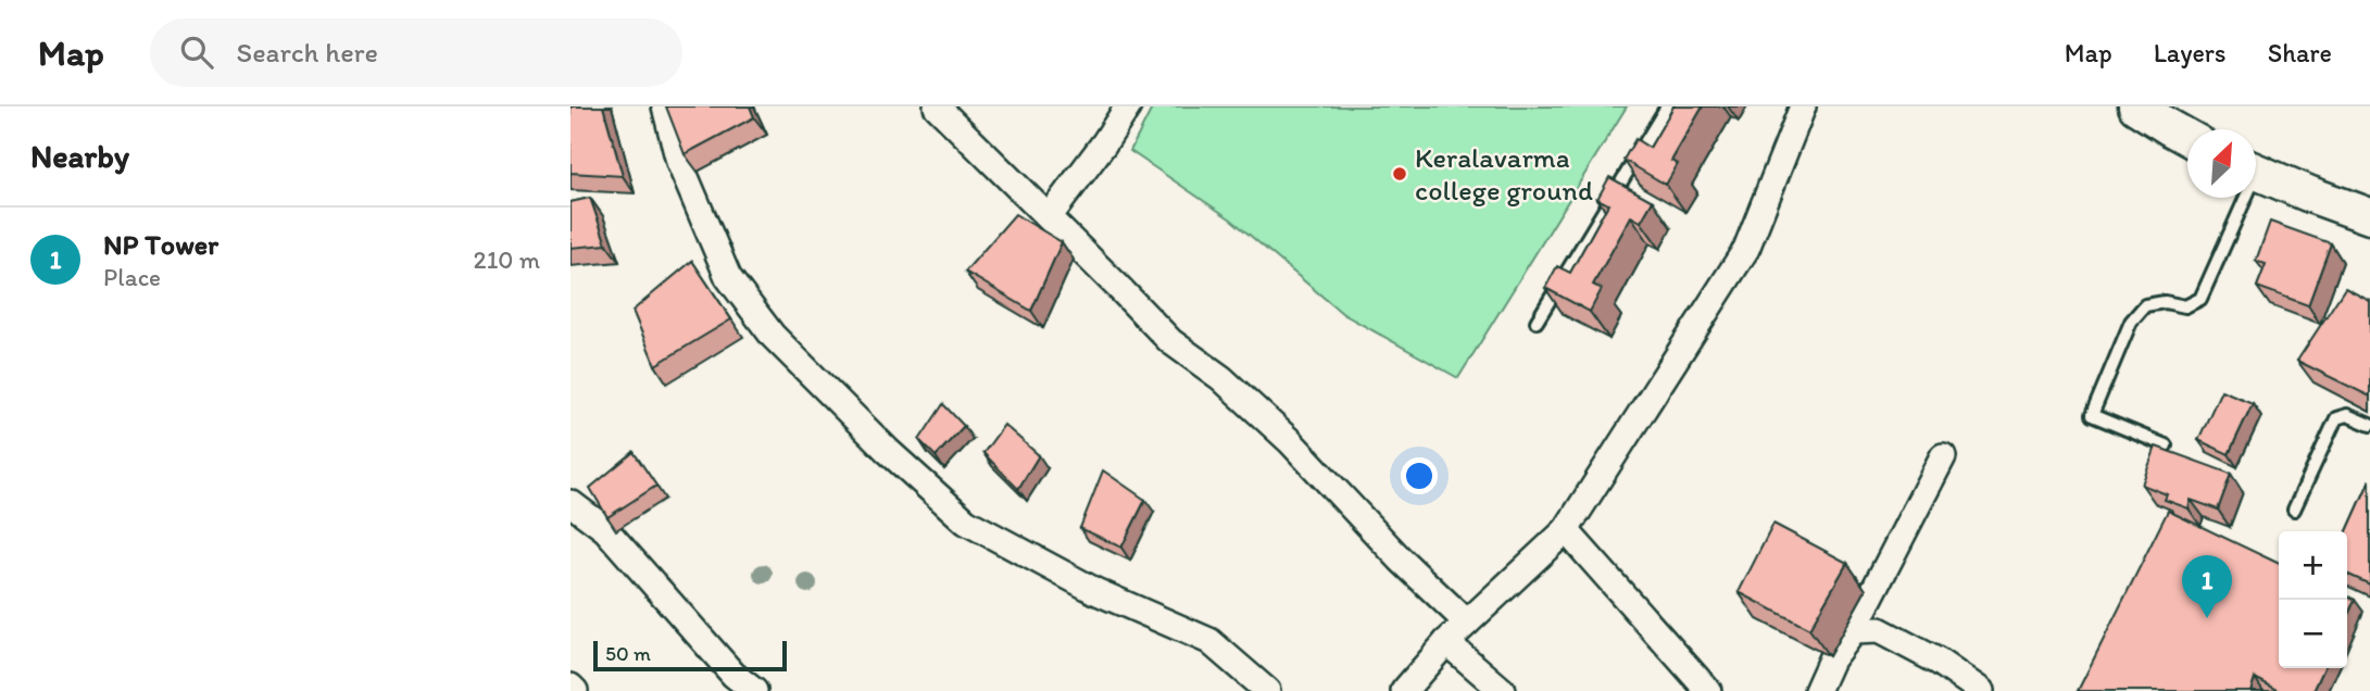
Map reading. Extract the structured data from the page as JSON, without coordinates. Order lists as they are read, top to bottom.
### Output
{
  "places": ["Keralavarma college ground"],
  "scale_bar": "50 m",
  "north": "top right",
  "page": {
    "header": "Map",
    "search": "Search here",
    "nav": ["Map", "Layers", "Share"],
    "heading": "Nearby",
    "list": [
      {
        "mark": "1",
        "name": "NP Tower",
        "note": "Place",
        "value": "210 m"
      }
    ],
    "map_buttons": ["+", "−"],
    "pins": "1",
    "scale": "50 m"
  }
}
